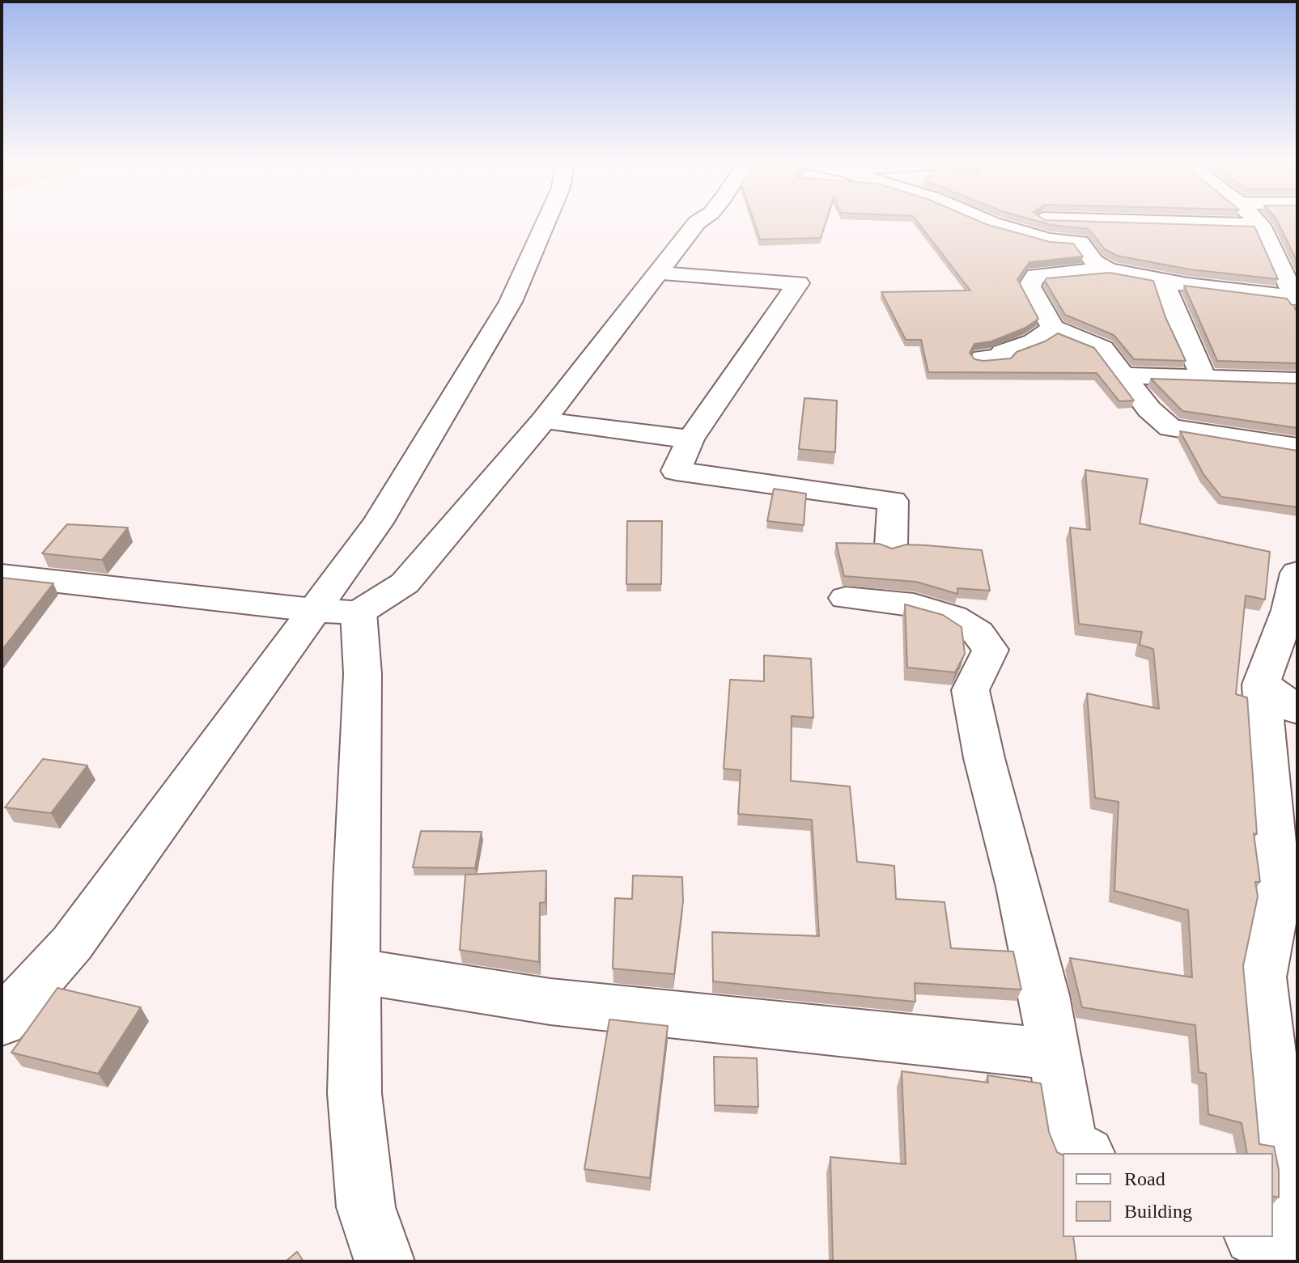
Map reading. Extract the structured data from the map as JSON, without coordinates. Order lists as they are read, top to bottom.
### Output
{
  "legend": ["Road", "Building"]
}
